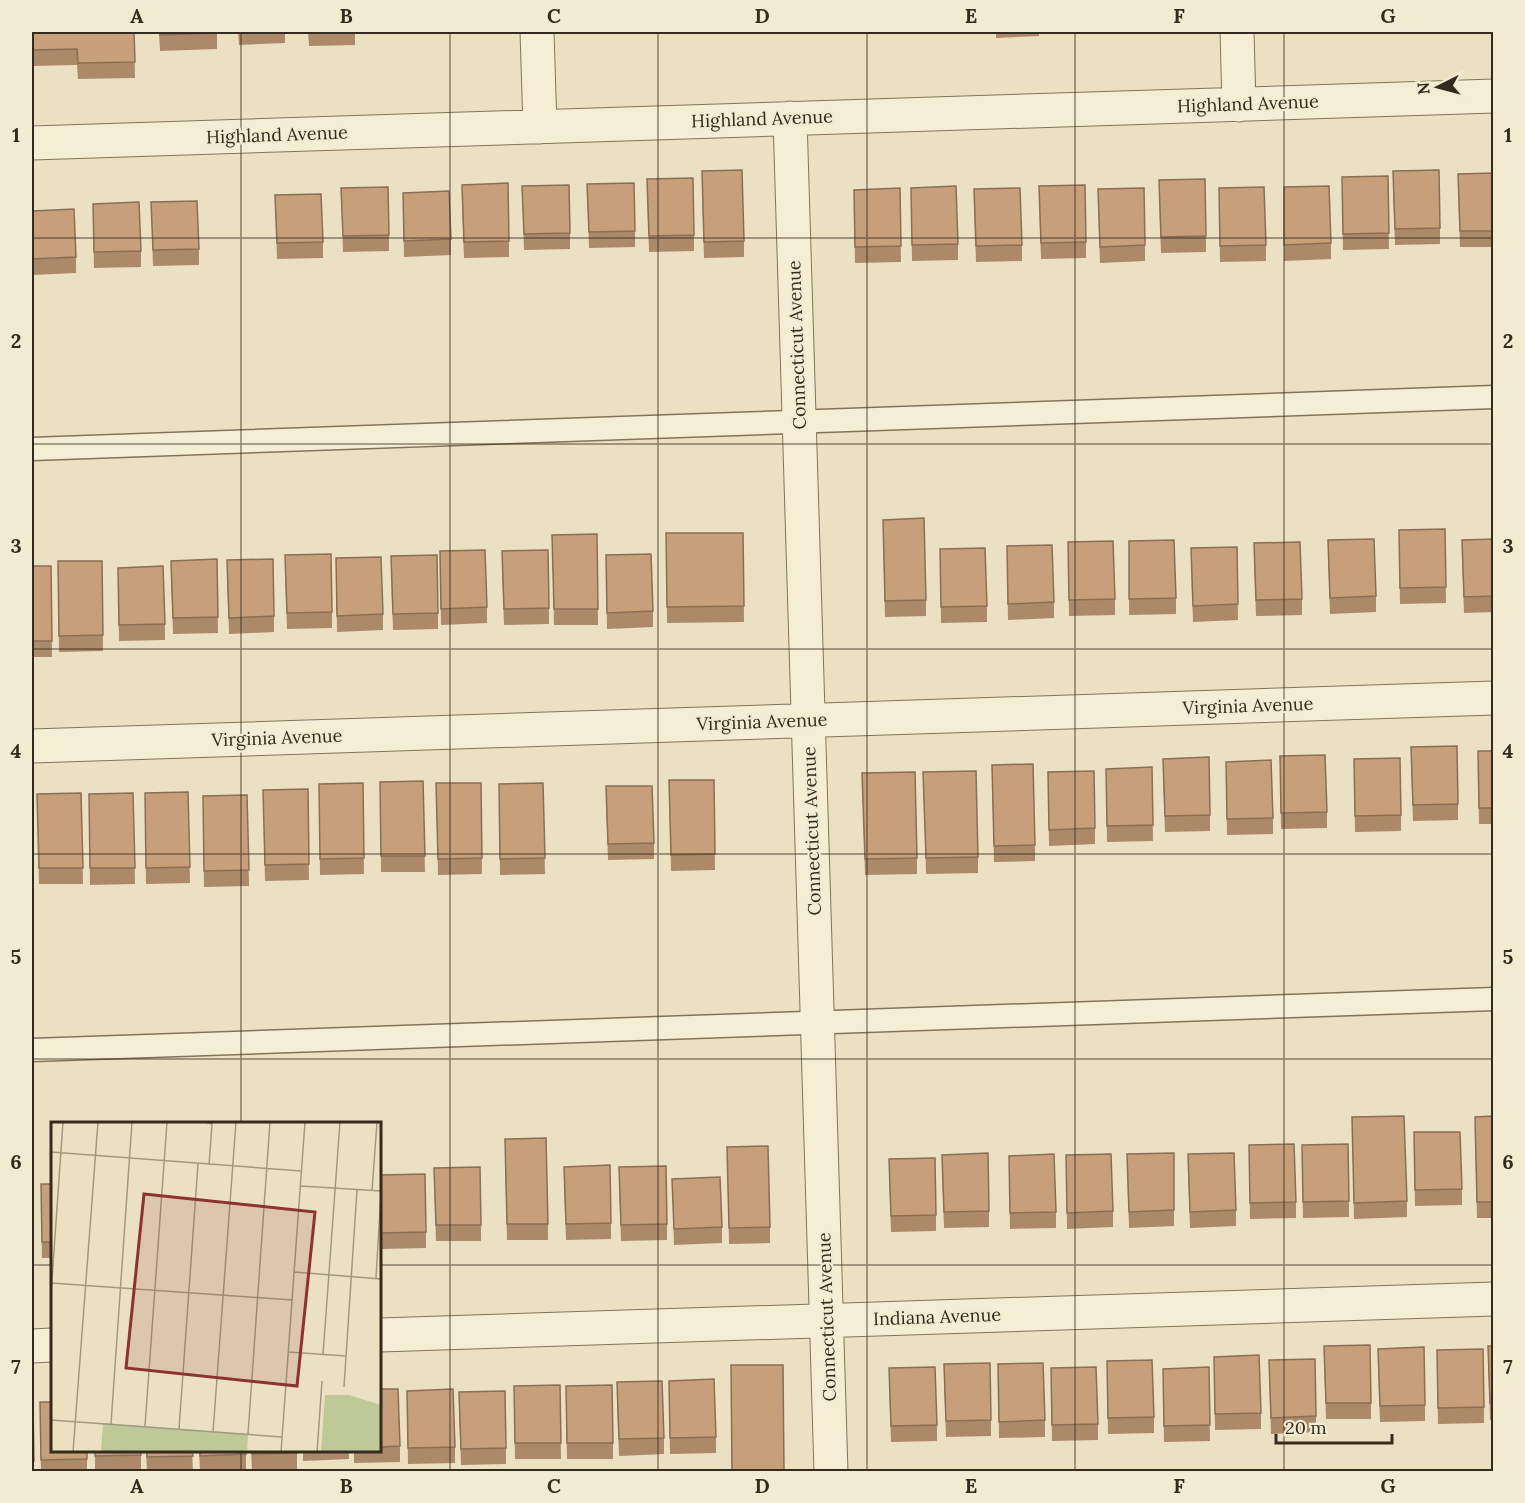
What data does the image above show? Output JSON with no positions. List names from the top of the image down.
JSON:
{
  "streets": {
    "street": [
      "Highland Avenue",
      "Connecticut Avenue",
      "Virginia Avenue",
      "Indiana Avenue"
    ]
  },
  "crossings": [
    ["Highland Avenue", "Connecticut Avenue"],
    ["Connecticut Avenue", "Virginia Avenue"],
    ["Connecticut Avenue", "Indiana Avenue"]
  ],
  "scale_bar": "20 m",
  "north": "left",
  "grid": {
    "columns": [
      "A",
      "B",
      "C",
      "D",
      "E",
      "F",
      "G"
    ],
    "rows": [
      "1",
      "2",
      "3",
      "4",
      "5",
      "6",
      "7"
    ]
  }
}
